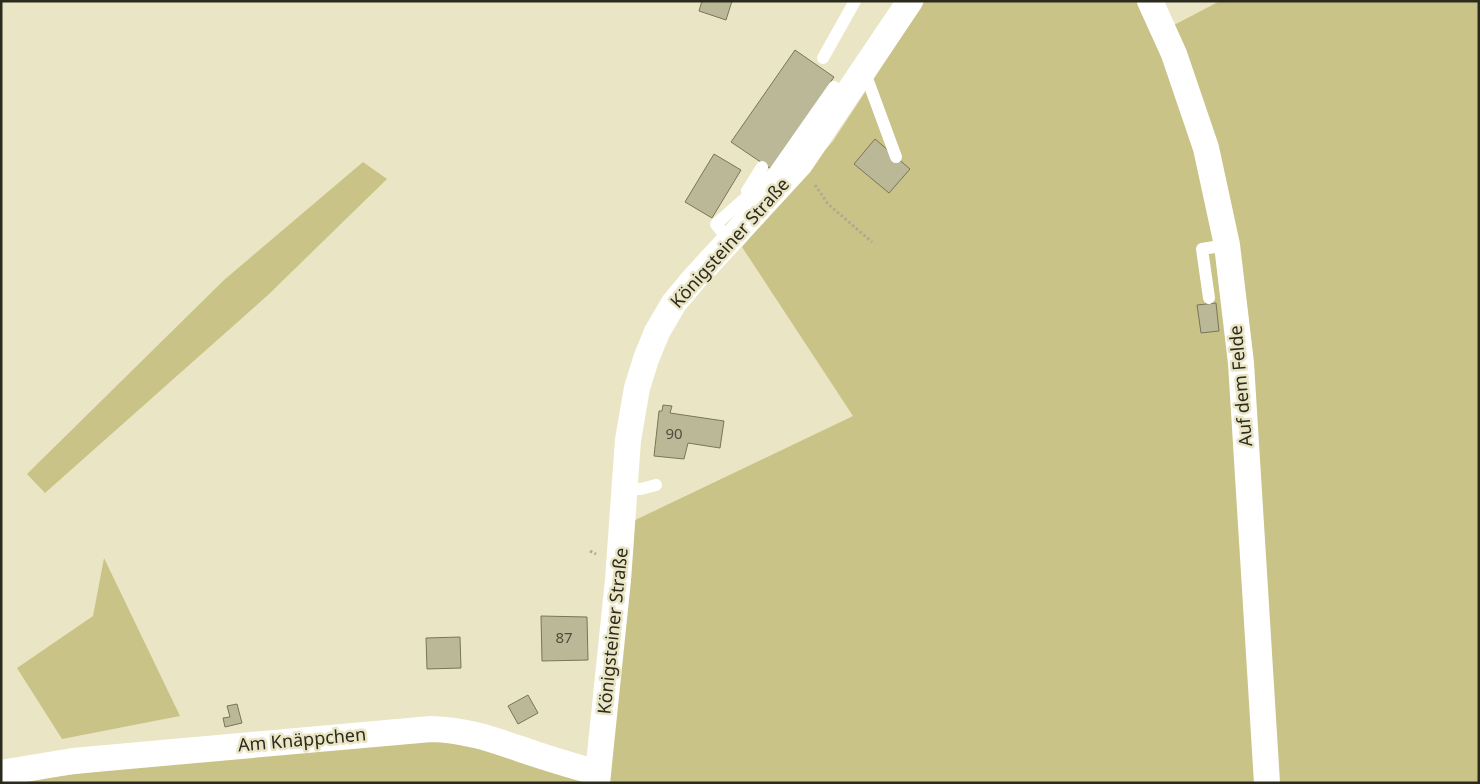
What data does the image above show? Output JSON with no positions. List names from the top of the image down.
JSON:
{
  "streets": {
    "street": ["Königsteiner Straße", "Auf dem Felde", "Am Knäppchen"]
  },
  "crossings": [
    ["Königsteiner Straße", "Am Knäppchen"]
  ],
  "house_numbers": ["90", "87"]
}
